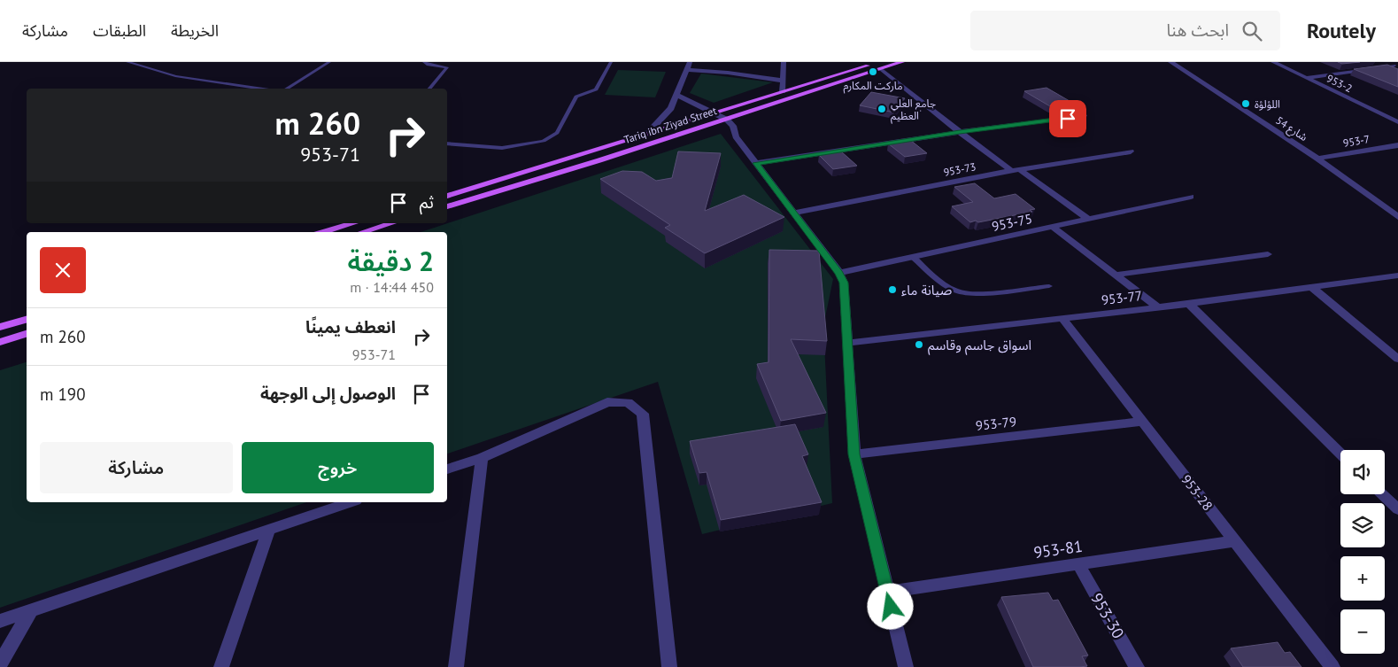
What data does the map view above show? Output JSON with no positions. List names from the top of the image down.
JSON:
{
  "streets": {
    "main road": ["Tariq ibn Ziyad Street"],
    "street": [
      "953-2",
      "شارع 54",
      "953-7",
      "953-73",
      "953-75",
      "953-77",
      "953-79",
      "953-28",
      "953-81",
      "953-30"
    ]
  },
  "crossings": [
    ["شارع 54", "953-7"],
    ["953-77", "953-28"],
    ["953-79", "953-28"],
    ["953-28", "953-81"],
    ["953-81", "953-30"]
  ],
  "places": [
    "ماركت المكارم",
    "اللؤلؤة",
    "جامع العلي العظيم",
    "صيانة ماء",
    "اسواق جاسم وقاسم"
  ],
  "page": {
    "header": "Routely",
    "search": "ابحث هنا",
    "nav": ["الخريطة", "الطبقات", "مشاركة"],
    "turn": ["260 m", "953-71"],
    "then": "ثم",
    "heading": ["2 دقيقة", "450 m · 14:44"],
    "list": [
      {
        "name": "انعطف يمينًا",
        "note": "953-71",
        "value": "260 m"
      },
      {
        "name": "الوصول إلى الوجهة",
        "value": "190 m"
      }
    ],
    "buttons": ["خروج", "مشاركة"],
    "map_buttons": ["+", "−"]
  }
}
